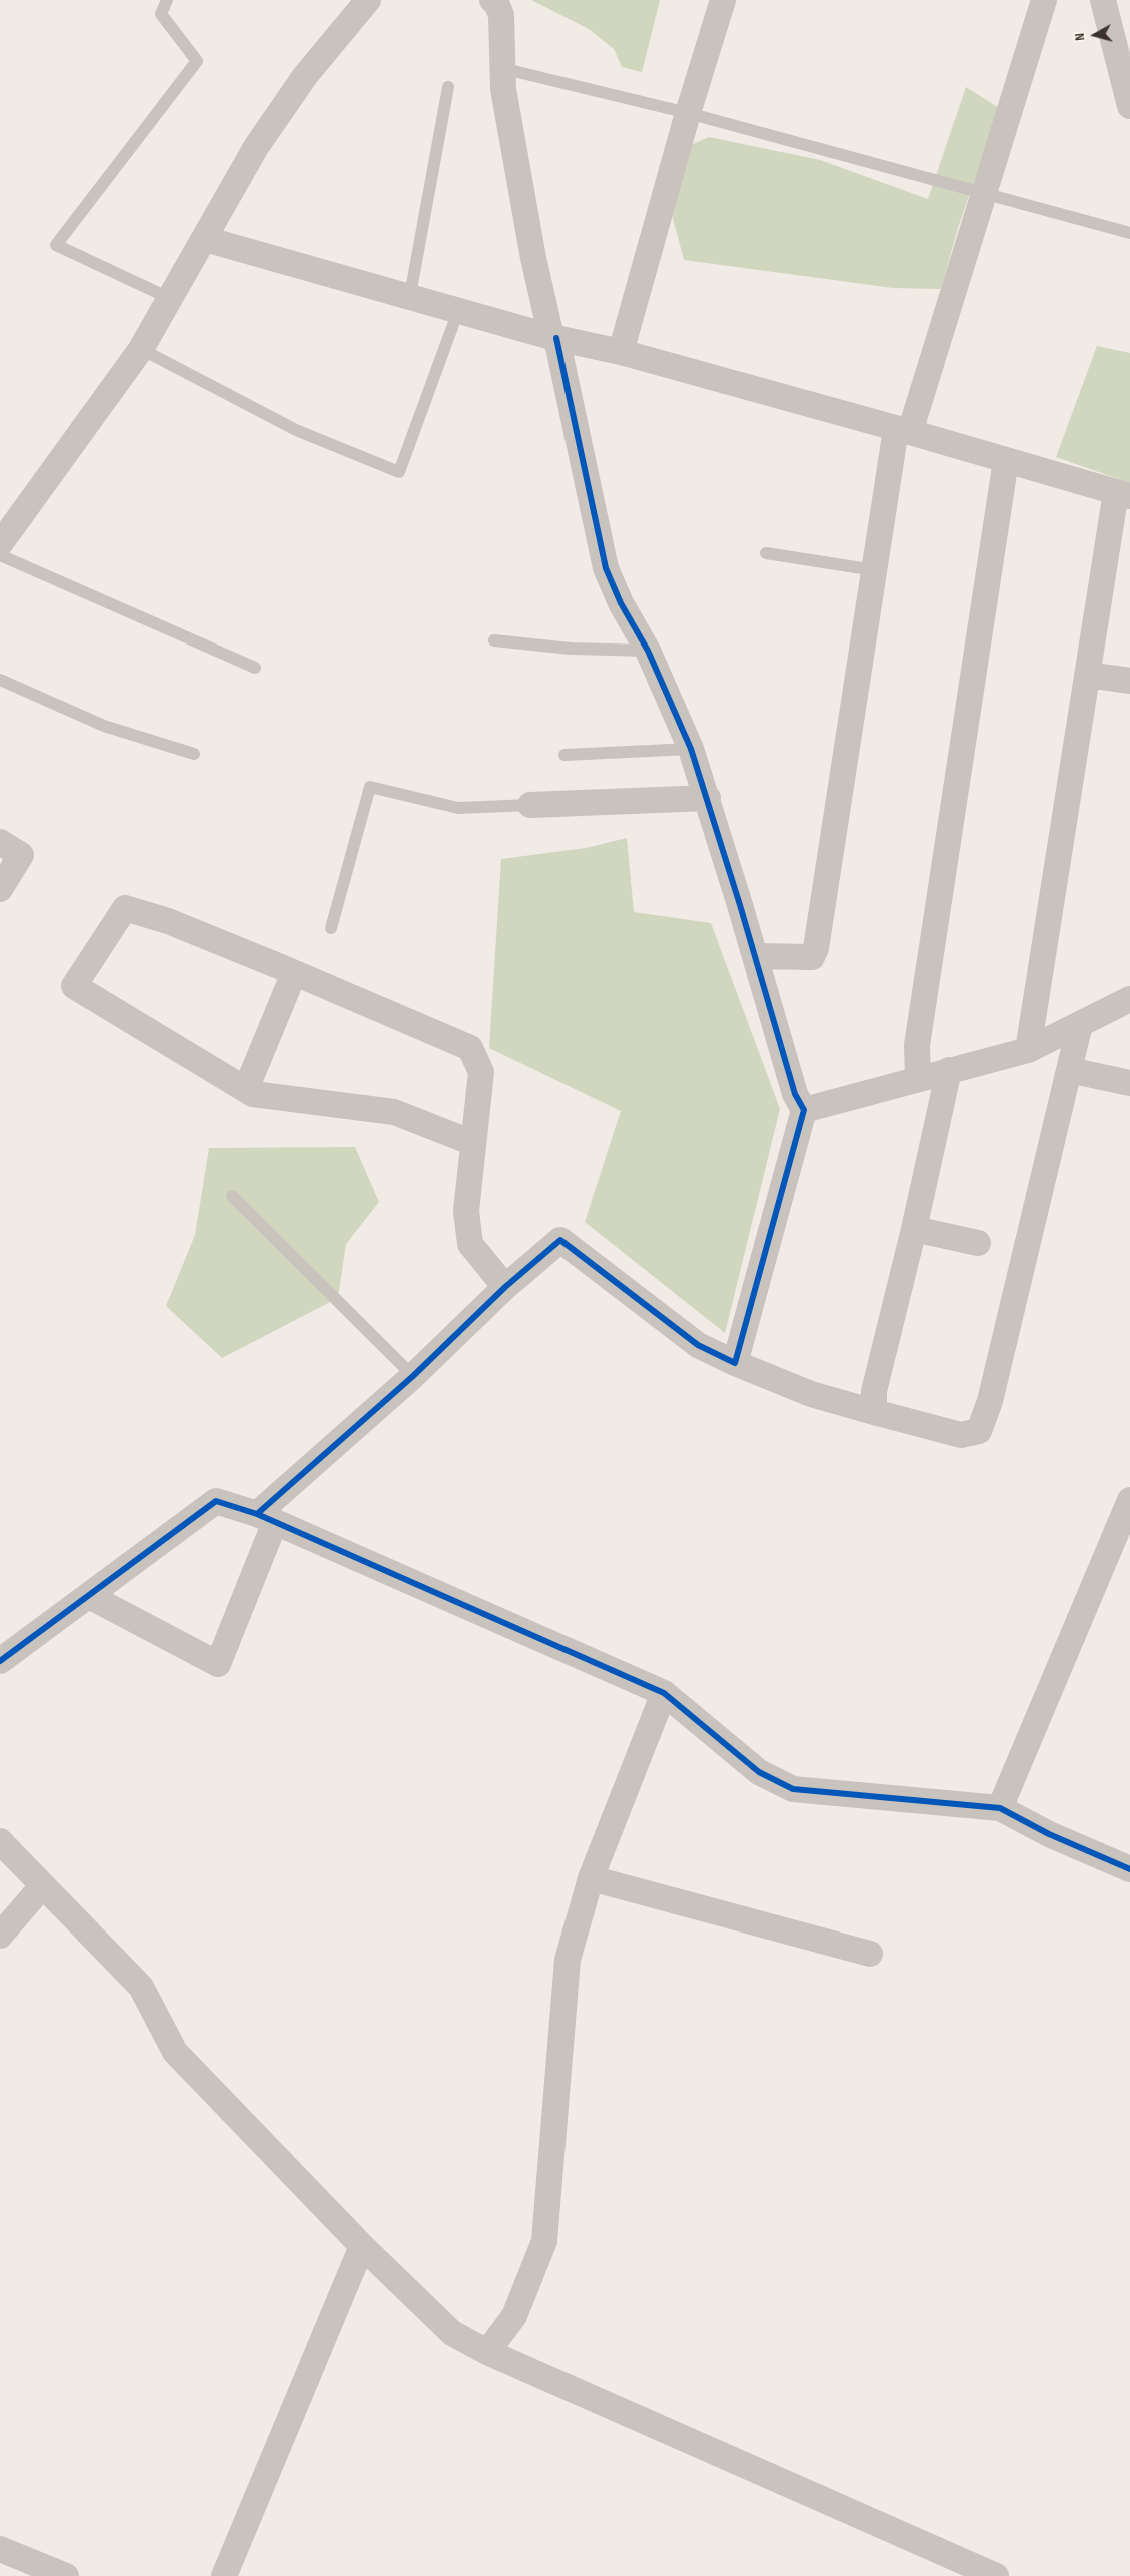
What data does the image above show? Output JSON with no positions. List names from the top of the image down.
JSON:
{
  "north": "left"
}
